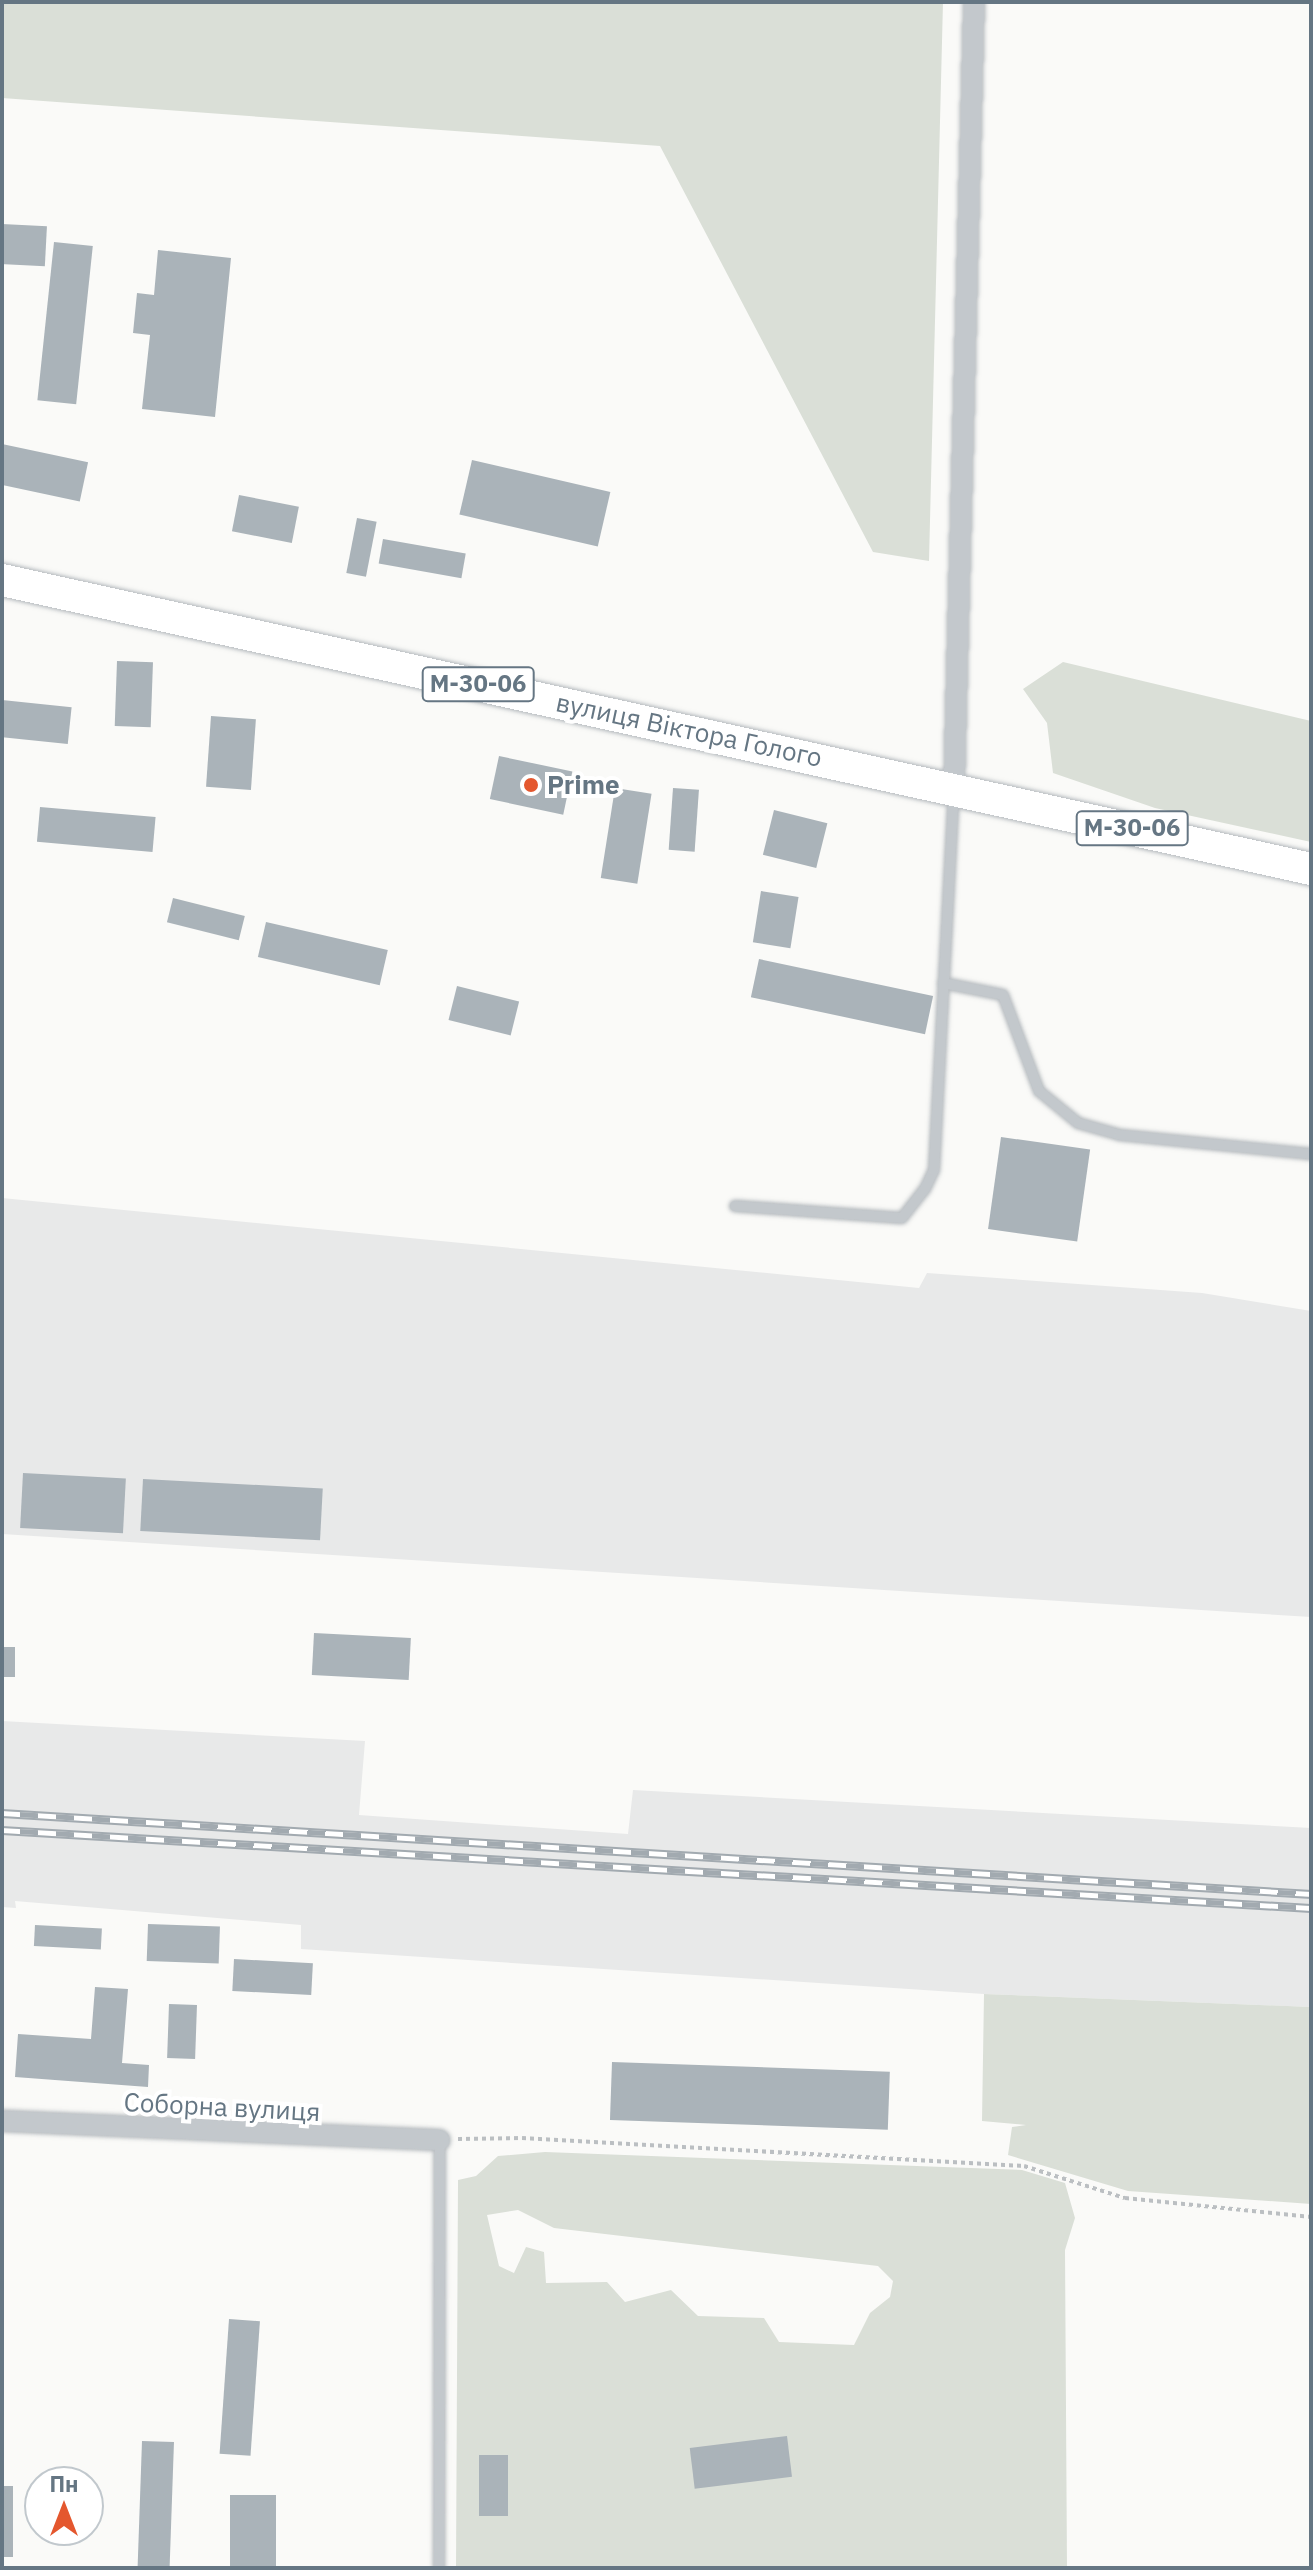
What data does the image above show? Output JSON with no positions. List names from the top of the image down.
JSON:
{
  "streets": {
    "main road": ["М-30-06", "вулиця Віктора Голого"],
    "street": ["Соборна вулиця"]
  },
  "crossings": [
    ["М-30-06", "вулиця Віктора Голого"]
  ],
  "places": ["Prime"],
  "north": "top"
}
